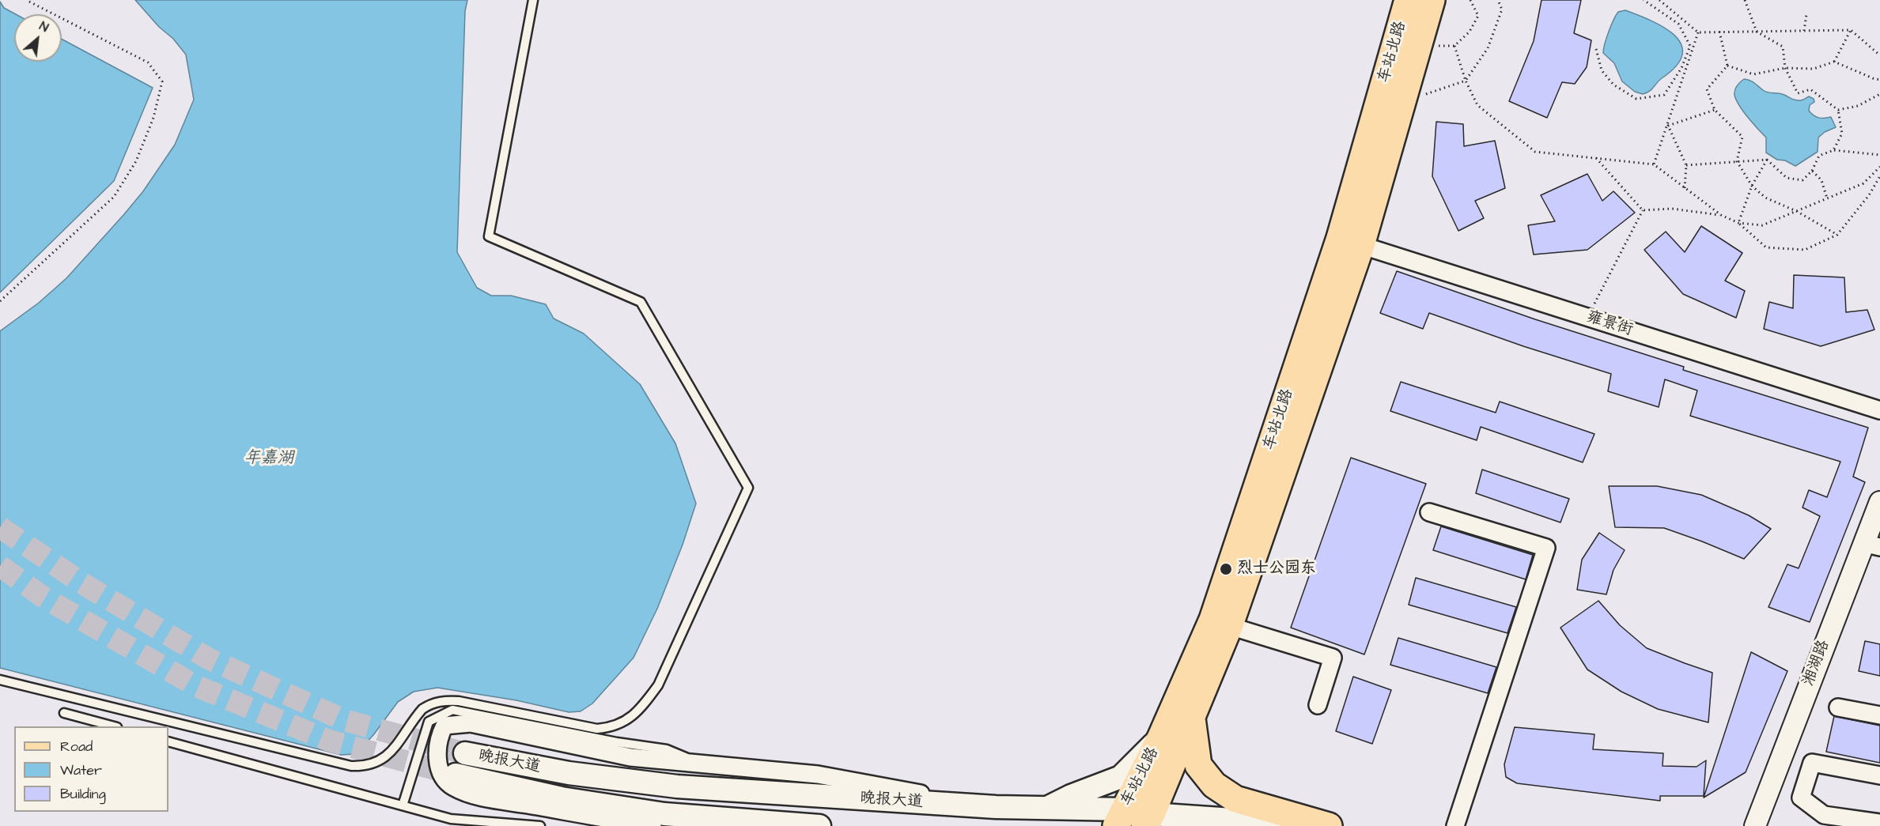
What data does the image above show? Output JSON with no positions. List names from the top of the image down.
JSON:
{
  "streets": {
    "main road": ["车站北路", "晚报大道"],
    "street": ["雍景街", "湘湖路"]
  },
  "crossings": [
    ["车站北路", "雍景街"],
    ["车站北路", "晚报大道"]
  ],
  "water": ["年嘉湖"],
  "places": ["烈士公园东"],
  "legend": ["Road", "Water", "Building"],
  "north": "top right"
}
